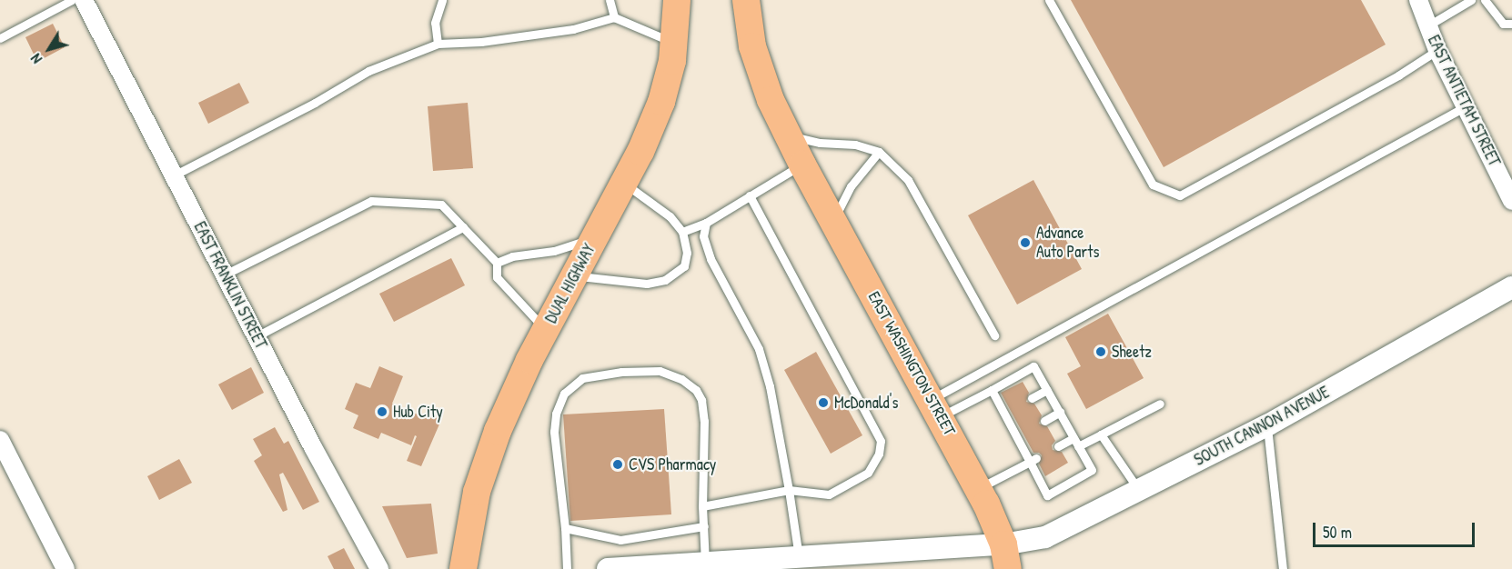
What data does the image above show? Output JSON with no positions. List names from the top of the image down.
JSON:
{
  "streets": {
    "main road": ["DUAL HIGHWAY", "EAST WASHINGTON STREET"],
    "street": ["EAST ANTIETAM STREET", "EAST FRANKLIN STREET", "SOUTH CANNON AVENUE"]
  },
  "crossings": [
    ["EAST WASHINGTON STREET", "SOUTH CANNON AVENUE"]
  ],
  "places": [
    "Advance Auto Parts",
    "Sheetz",
    "McDonald's",
    "Hub City",
    "CVS Pharmacy"
  ],
  "scale_bar": "50 m",
  "north": "bottom left"
}
